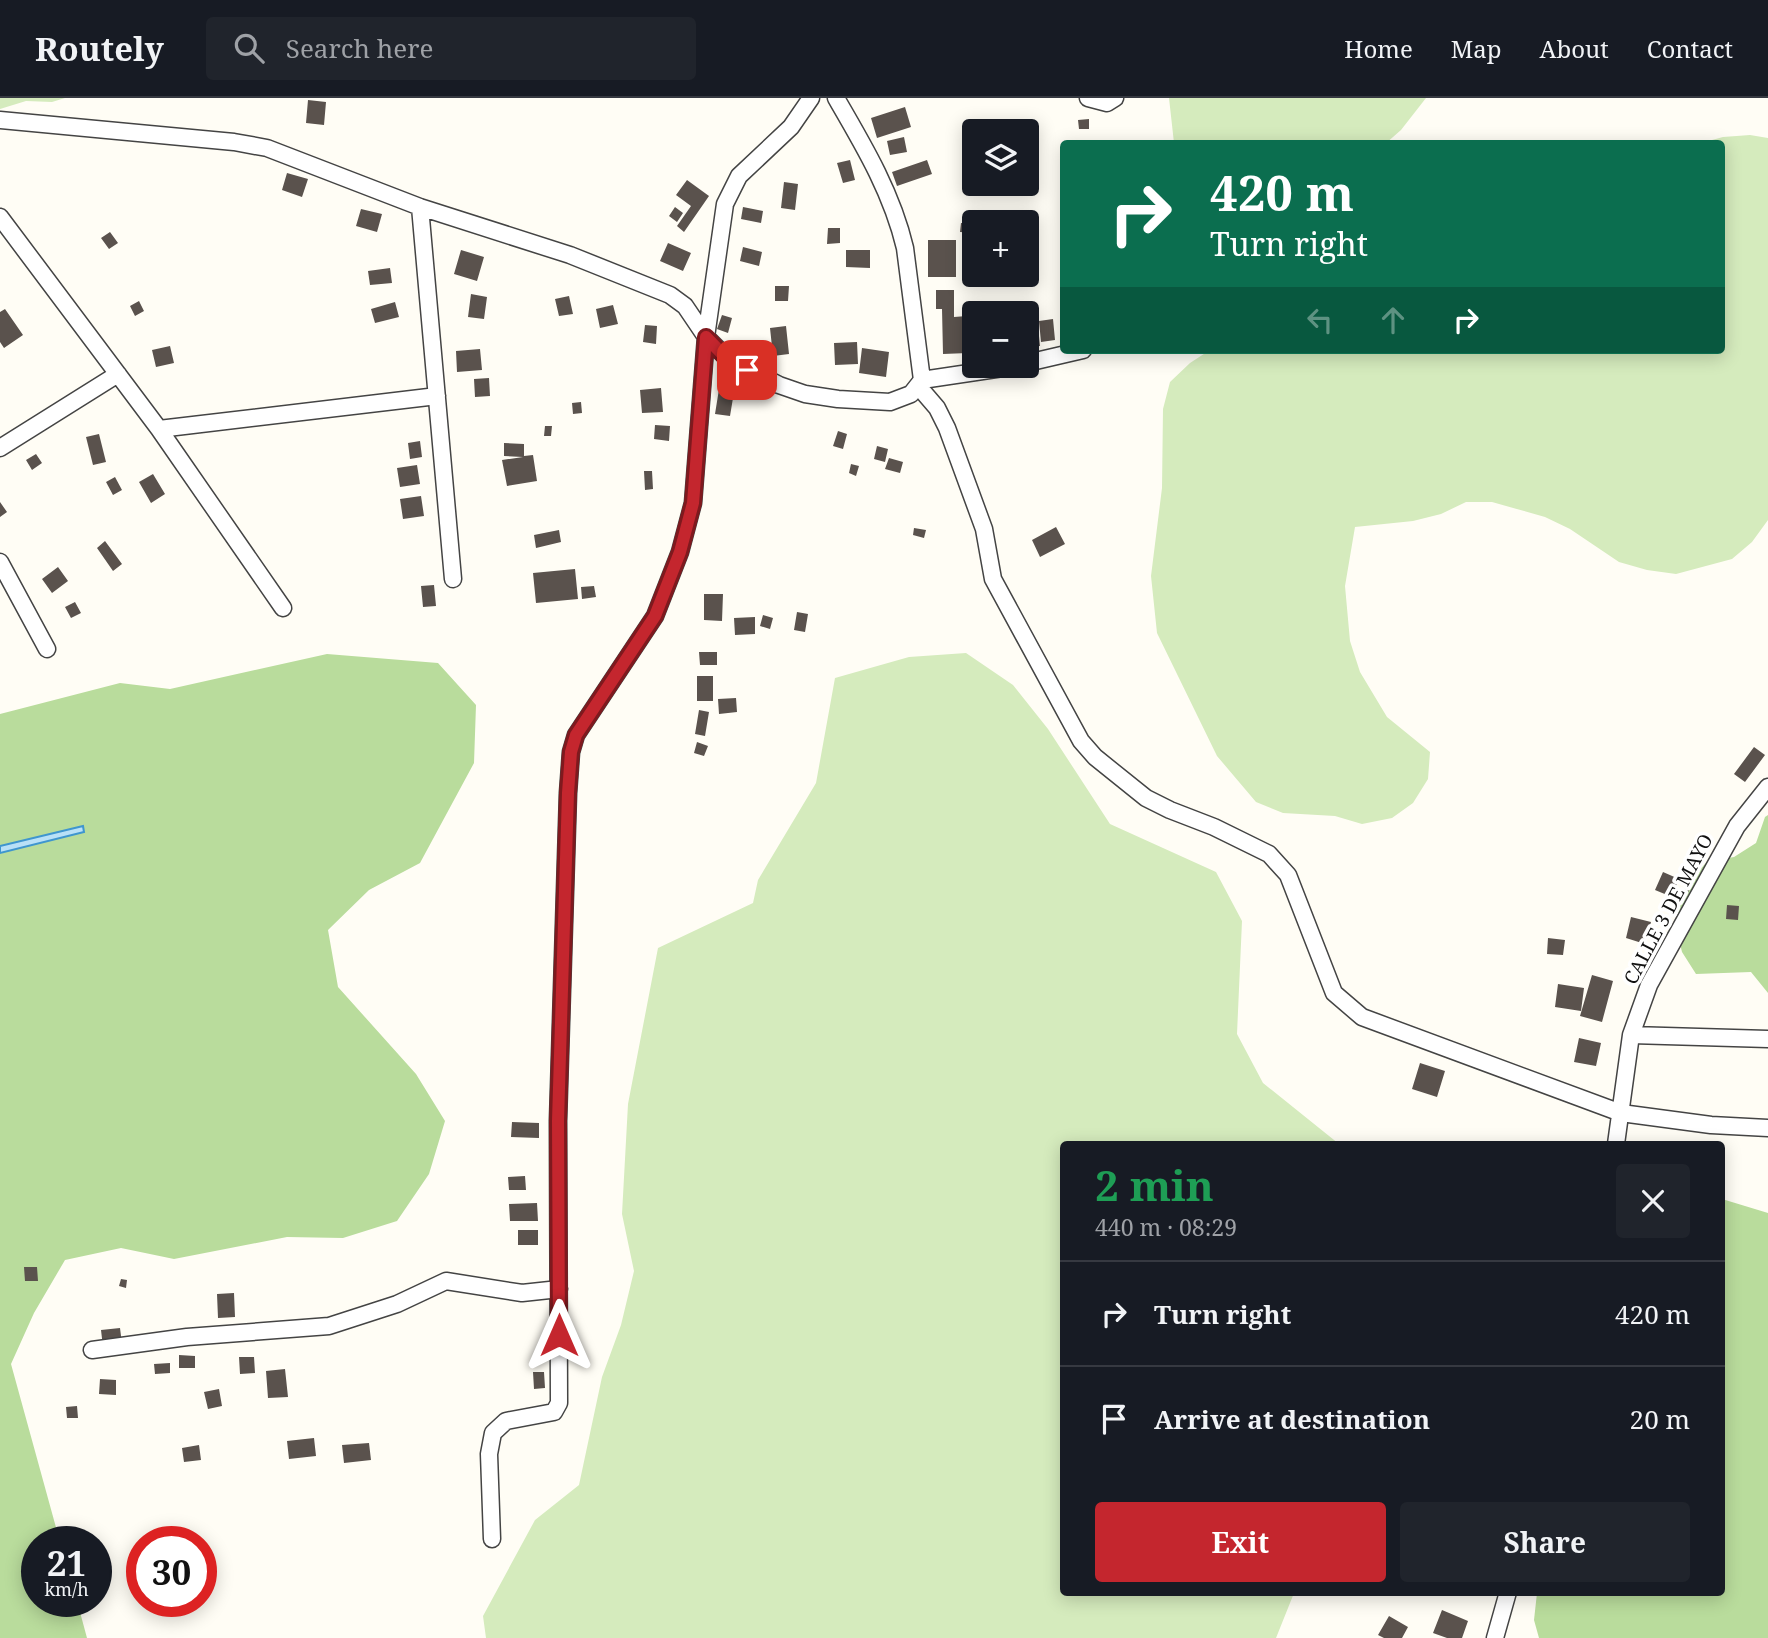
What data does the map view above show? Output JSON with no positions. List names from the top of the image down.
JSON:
{
  "streets": {
    "street": ["CALLE 3 DE MAYO"]
  },
  "page": {
    "header": "Routely",
    "search": "Search here",
    "nav": [
      "Home",
      "Map",
      "About",
      "Contact"
    ],
    "map_buttons": ["+", "−"],
    "turn": ["420 m", "Turn right"],
    "heading": ["2 min", "440 m · 08:29"],
    "list": [
      {
        "name": "Turn right",
        "value": "420 m"
      },
      {
        "name": "Arrive at destination",
        "value": "20 m"
      }
    ],
    "buttons": ["Exit", "Share"],
    "speed": "21 km/h",
    "limit": "30"
  }
}
